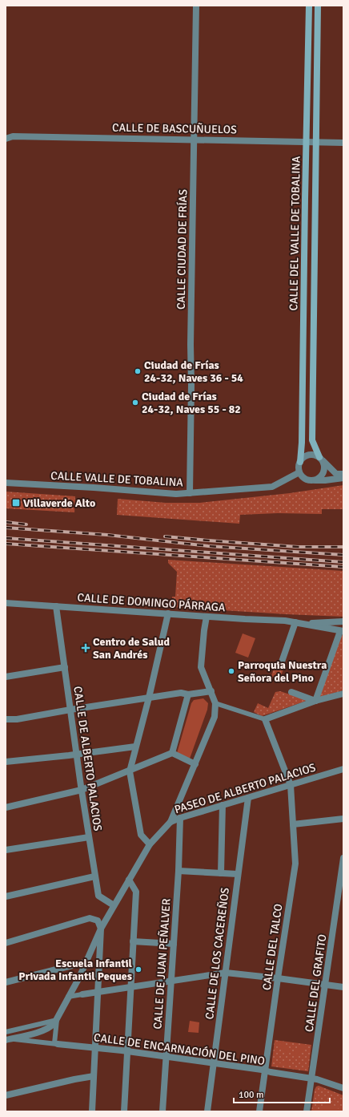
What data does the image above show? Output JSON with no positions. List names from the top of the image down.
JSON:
{
  "streets": {
    "main road": ["CALLE DEL VALLE DE TOBALINA"],
    "street": [
      "CALLE DE BASCUÑUELOS",
      "CALLE CIUDAD DE FRÍAS",
      "CALLE VALLE DE TOBALINA",
      "CALLE DE DOMINGO PÁRRAGA",
      "CALLE DE ALBERTO PALACIOS",
      "PASEO DE ALBERTO PALACIOS",
      "CALLE DEL TALCO",
      "CALLE DE LOS CACEREÑOS",
      "CALLE DE JUAN PEÑALVER",
      "CALLE DEL GRAFITO",
      "CALLE DE ENCARNACIÓN DEL PINO"
    ]
  },
  "crossings": [
    ["CALLE DE BASCUÑUELOS", "CALLE DEL VALLE DE TOBALINA"],
    ["CALLE DE BASCUÑUELOS", "CALLE CIUDAD DE FRÍAS"],
    ["CALLE DEL VALLE DE TOBALINA", "CALLE VALLE DE TOBALINA"],
    ["CALLE CIUDAD DE FRÍAS", "CALLE VALLE DE TOBALINA"],
    ["CALLE DE DOMINGO PÁRRAGA", "CALLE DE ALBERTO PALACIOS"],
    ["CALLE DE ALBERTO PALACIOS", "PASEO DE ALBERTO PALACIOS"],
    ["PASEO DE ALBERTO PALACIOS", "CALLE DEL TALCO"],
    ["PASEO DE ALBERTO PALACIOS", "CALLE DE LOS CACEREÑOS"],
    ["PASEO DE ALBERTO PALACIOS", "CALLE DE JUAN PEÑALVER"],
    ["PASEO DE ALBERTO PALACIOS", "CALLE DE ENCARNACIÓN DEL PINO"],
    ["CALLE DEL TALCO", "CALLE DE ENCARNACIÓN DEL PINO"],
    ["CALLE DE LOS CACEREÑOS", "CALLE DE ENCARNACIÓN DEL PINO"],
    ["CALLE DE JUAN PEÑALVER", "CALLE DE ENCARNACIÓN DEL PINO"],
    ["CALLE DEL GRAFITO", "CALLE DE ENCARNACIÓN DEL PINO"]
  ],
  "places": {
    "other": [
      "Ciudad de Frías 24-32, Naves 36 - 54",
      "Ciudad de Frías 24-32, Naves 55 - 82",
      "Parroquia Nuestra Señora del Pino",
      "Escuela Infantil Privada Infantil Peques"
    ],
    "transit": ["Villaverde Alto"],
    "health": ["Centro de Salud San Andrés"]
  },
  "scale_bar": "100 m"
}
